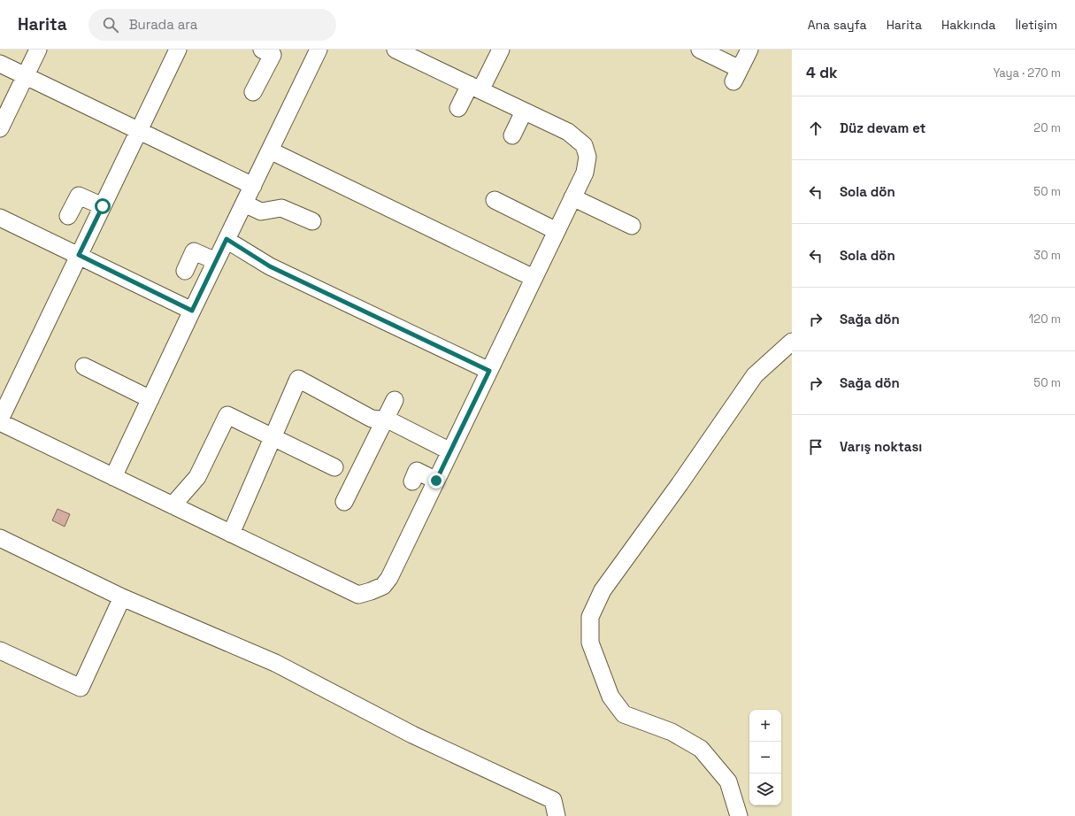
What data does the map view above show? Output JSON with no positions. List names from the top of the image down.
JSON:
{
  "page": {
    "header": "Harita",
    "search": "Burada ara",
    "nav": [
      "Ana sayfa",
      "Harita",
      "Hakkında",
      "İletişim"
    ],
    "heading": ["4 dk", "Yaya · 270 m"],
    "list": [
      ["Düz devam et", "20 m"],
      ["Sola dön", "50 m"],
      ["Sola dön", "30 m"],
      ["Sağa dön", "120 m"],
      ["Sağa dön", "50 m"],
      "Varış noktası"
    ],
    "map_buttons": ["+", "−"]
  }
}
